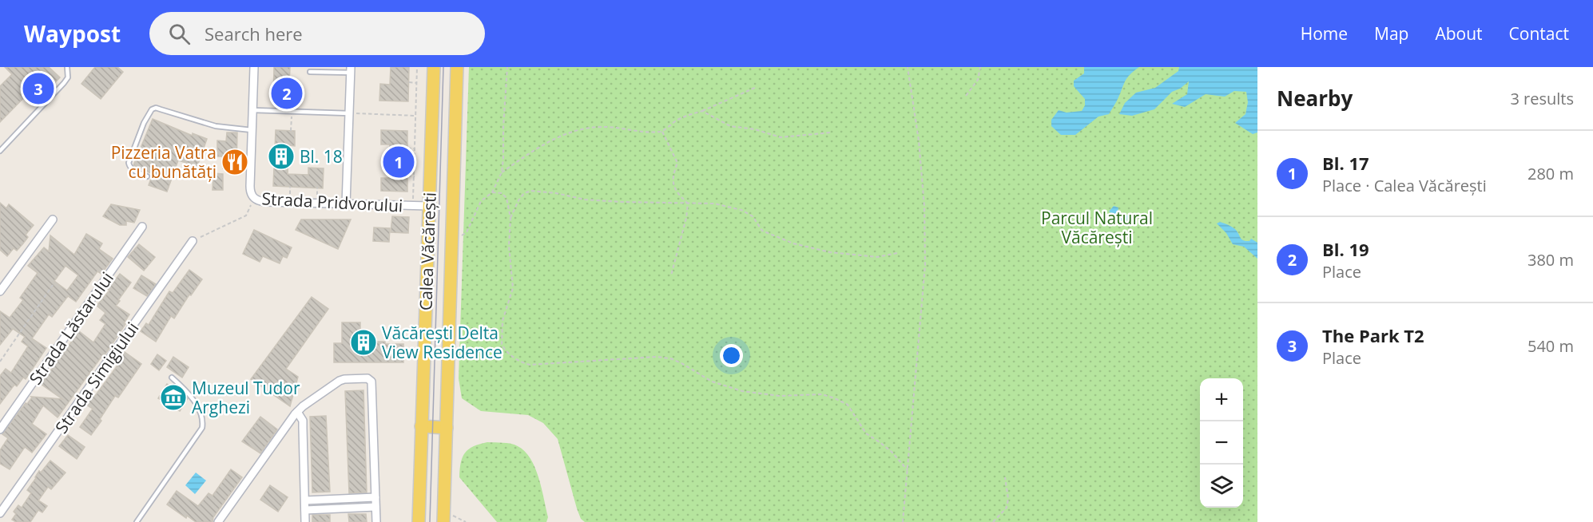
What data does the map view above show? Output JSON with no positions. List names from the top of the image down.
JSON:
{
  "streets": {
    "main road": ["Calea Văcărești"],
    "street": ["Strada Pridvorului", "Strada Lăstarului", "Strada Simigiului"]
  },
  "crossings": [
    ["Strada Pridvorului", "Calea Văcărești"]
  ],
  "parks": ["Parcul Natural Văcărești"],
  "places": {
    "building": ["Bl. 18", "Văcărești Delta View Residence"],
    "restaurant": ["Pizzeria Vatra cu bunătăți"],
    "museum": ["Muzeul Tudor Arghezi"]
  },
  "page": {
    "header": "Waypost",
    "search": "Search here",
    "nav": [
      "Home",
      "Map",
      "About",
      "Contact"
    ],
    "heading": ["Nearby", "3 results"],
    "pins": ["3", "2", "1"],
    "list": [
      {
        "mark": "1",
        "name": "Bl. 17",
        "note": "Place · Calea Văcărești",
        "value": "280 m"
      },
      {
        "mark": "2",
        "name": "Bl. 19",
        "note": "Place",
        "value": "380 m"
      },
      {
        "mark": "3",
        "name": "The Park T2",
        "note": "Place",
        "value": "540 m"
      }
    ],
    "map_buttons": ["+", "−"]
  }
}
